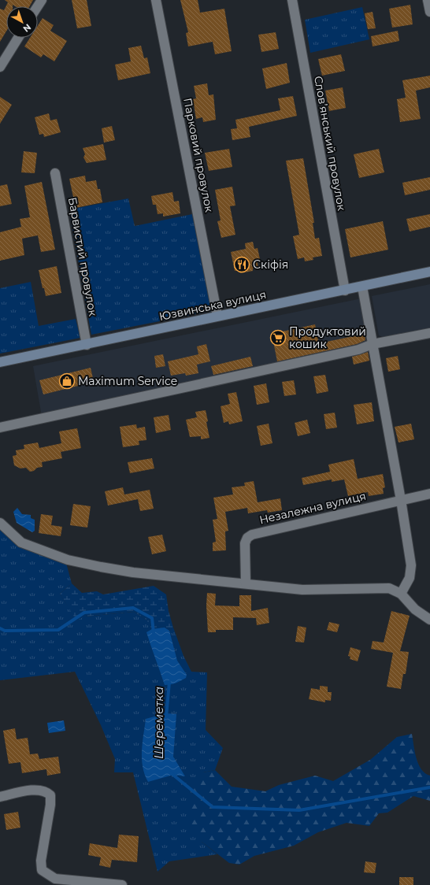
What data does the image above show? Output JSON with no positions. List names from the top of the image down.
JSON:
{
  "streets": {
    "main road": ["Юзвинська вулиця"],
    "street": [
      "Словʼянський провулок",
      "Парковий провулок",
      "Барвистий провулок",
      "Незалежна вулиця"
    ]
  },
  "crossings": [
    ["Словʼянський провулок", "Юзвинська вулиця"],
    ["Парковий провулок", "Юзвинська вулиця"],
    ["Барвистий провулок", "Юзвинська вулиця"]
  ],
  "water": ["Шереметка"],
  "places": {
    "restaurant": ["Скіфія"],
    "supermarket": ["Продуктовий кошик"],
    "shop": ["Maximum Service"]
  },
  "north": "bottom right"
}
